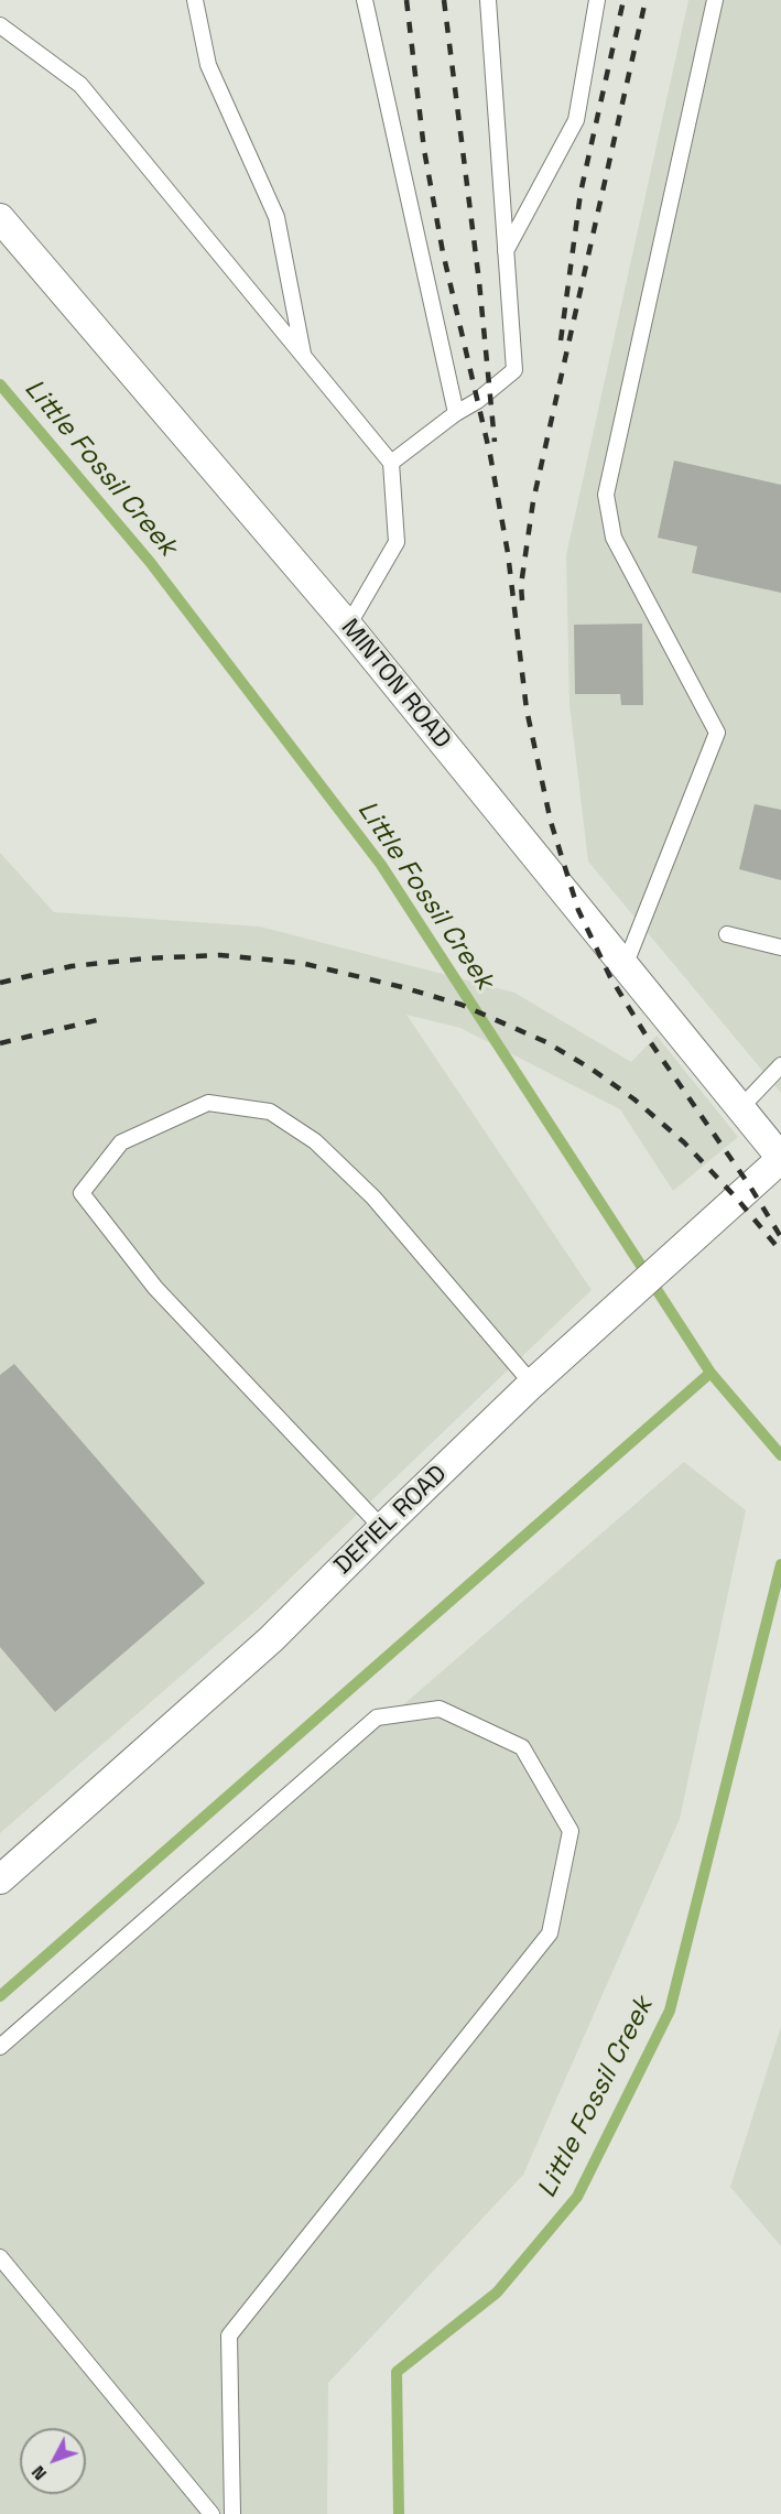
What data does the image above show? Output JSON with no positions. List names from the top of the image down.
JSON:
{
  "streets": {
    "street": ["MINTON ROAD", "DEFIEL ROAD"]
  },
  "crossings": [
    ["MINTON ROAD", "DEFIEL ROAD"]
  ],
  "water": ["Little Fossil Creek"],
  "north": "bottom left"
}
